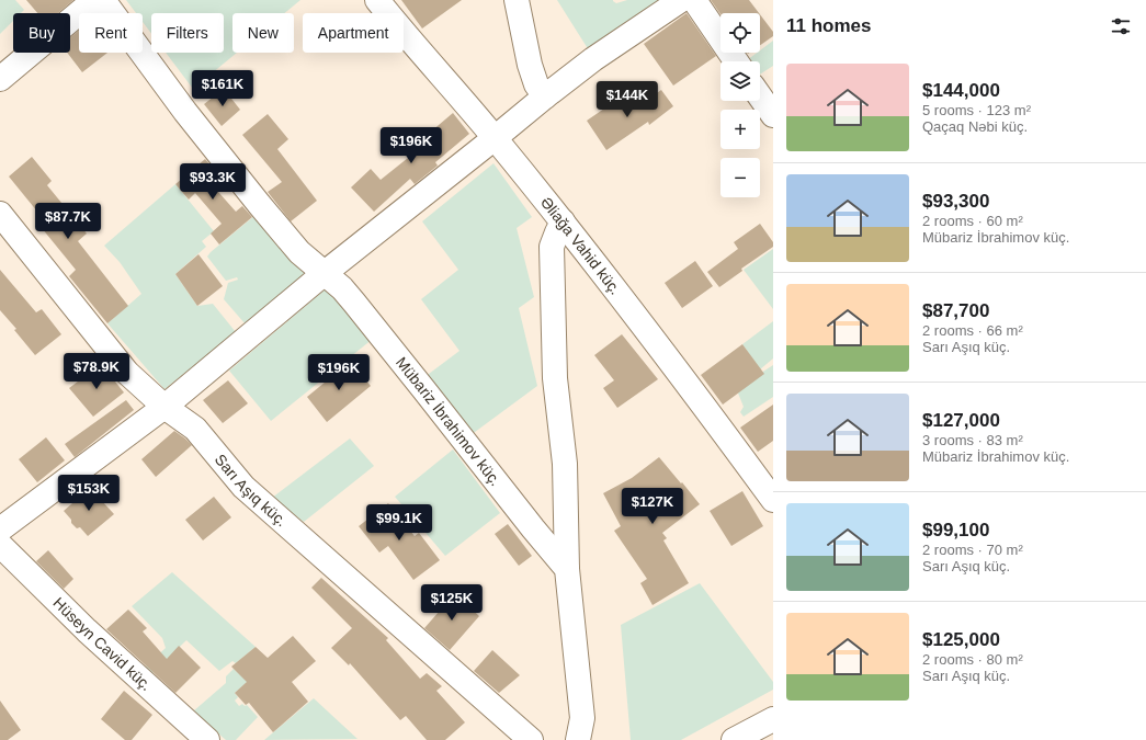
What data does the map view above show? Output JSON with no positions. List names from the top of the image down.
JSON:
{
  "streets": {
    "street": [
      "Əliağa Vahid küç.",
      "Mübariz İbrahimov küç.",
      "Sarı Aşıq küç.",
      "Hüseyn Cavid küç."
    ]
  },
  "page": {
    "heading": "11 homes",
    "map_buttons": ["+", "−"],
    "chip": [
      "Buy",
      "Rent",
      "Filters",
      "New",
      "Apartment"
    ],
    "list": [
      {
        "name": "$144,000",
        "note": "5 rooms · 123 m² · Qaçaq Nəbi küç."
      },
      {
        "name": "$93,300",
        "note": "2 rooms · 60 m² · Mübariz İbrahimov küç."
      },
      {
        "name": "$87,700",
        "note": "2 rooms · 66 m² · Sarı Aşıq küç."
      },
      {
        "name": "$127,000",
        "note": "3 rooms · 83 m² · Mübariz İbrahimov küç."
      },
      {
        "name": "$99,100",
        "note": "2 rooms · 70 m² · Sarı Aşıq küç."
      },
      {
        "name": "$125,000",
        "note": "2 rooms · 80 m² · Sarı Aşıq küç."
      }
    ],
    "price": [
      "$161K",
      "$144K",
      "$196K",
      "$93.3K",
      "$87.7K",
      "$78.9K",
      "$196K",
      "$153K",
      "$127K",
      "$99.1K",
      "$125K"
    ]
  }
}
